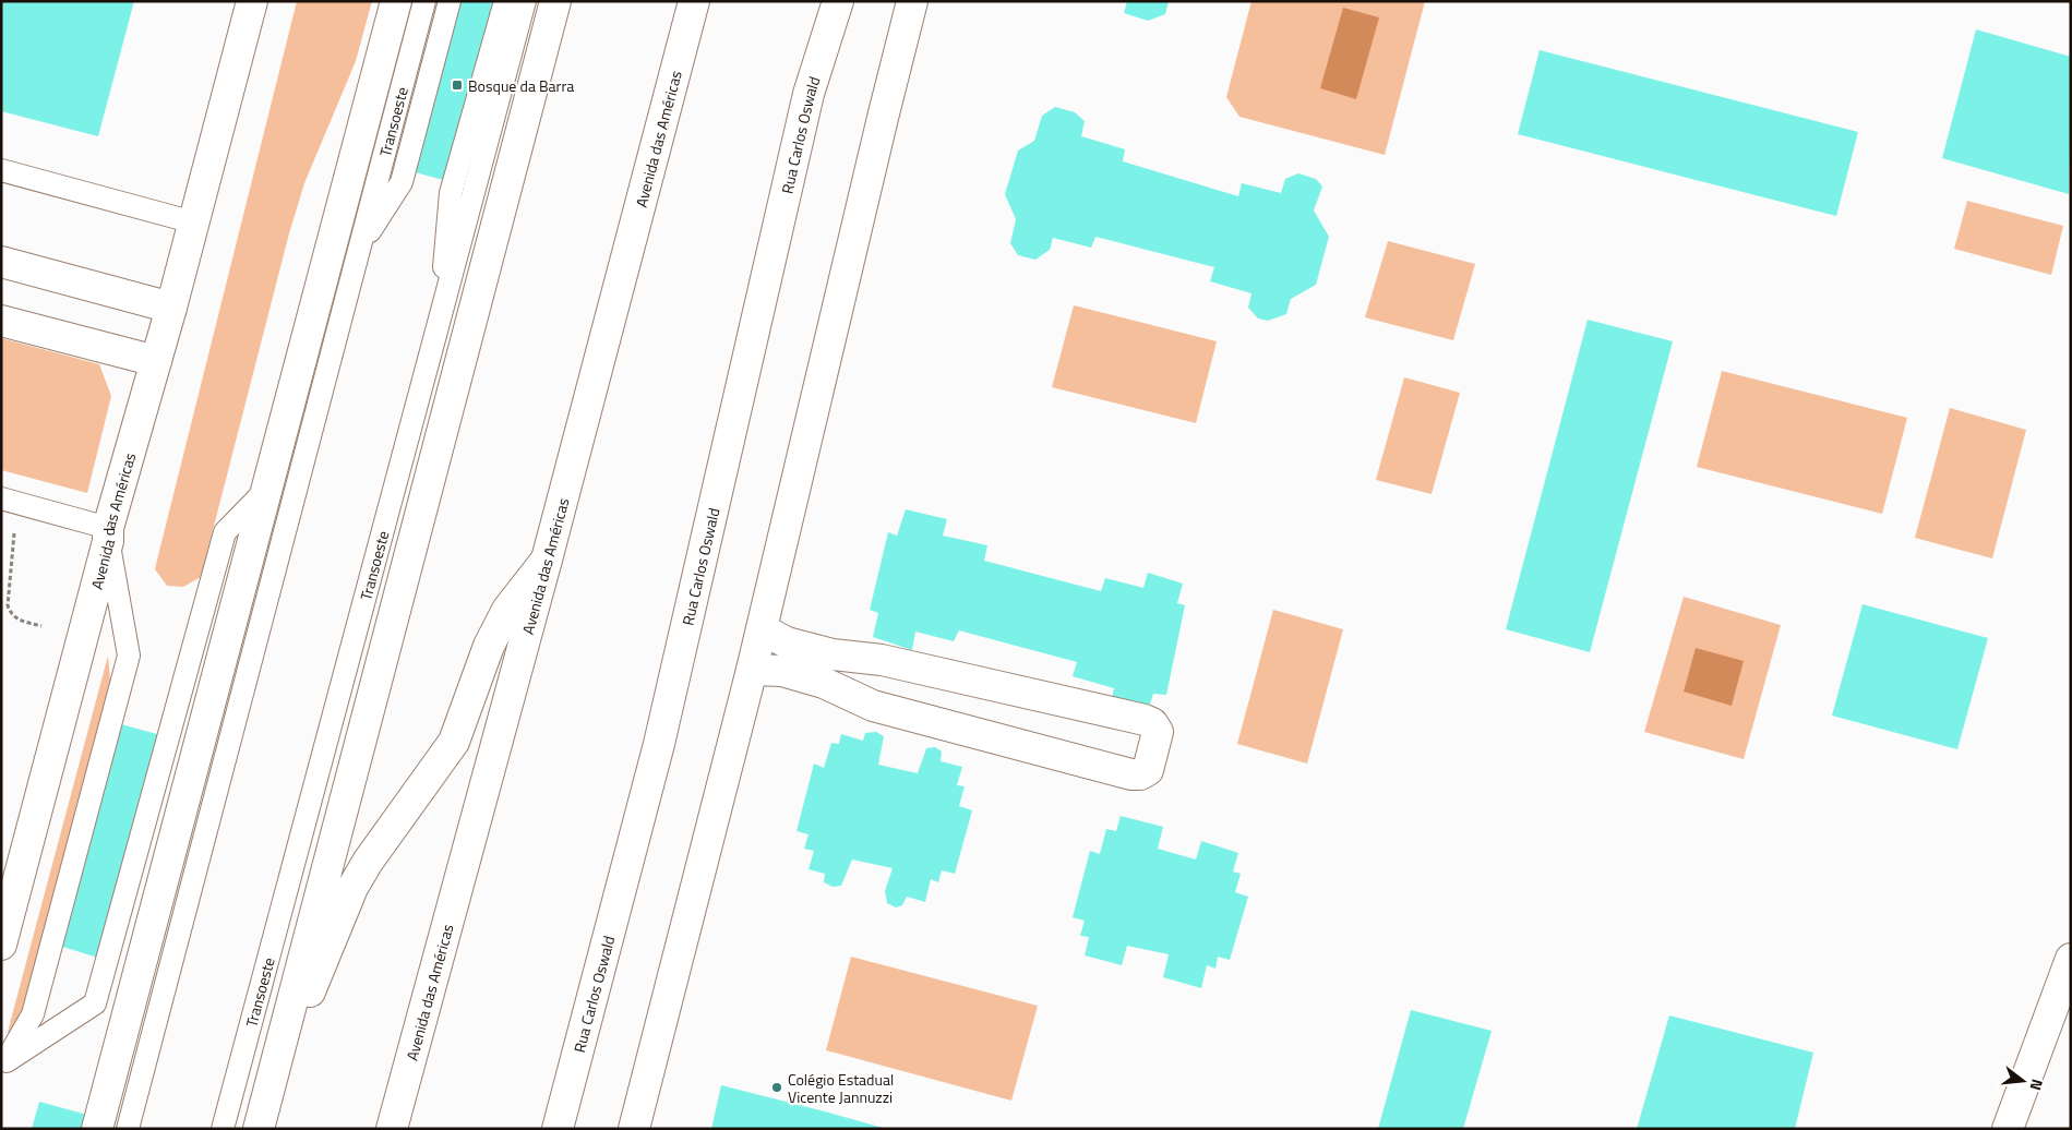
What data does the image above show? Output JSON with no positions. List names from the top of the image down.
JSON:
{
  "streets": {
    "main road": ["Rua Carlos Oswald", "Avenida das Américas"],
    "lane": ["Transoeste"]
  },
  "places": {
    "transit": ["Bosque da Barra"],
    "other": ["Colégio Estadual Vicente Jannuzzi"]
  },
  "north": "right"
}
